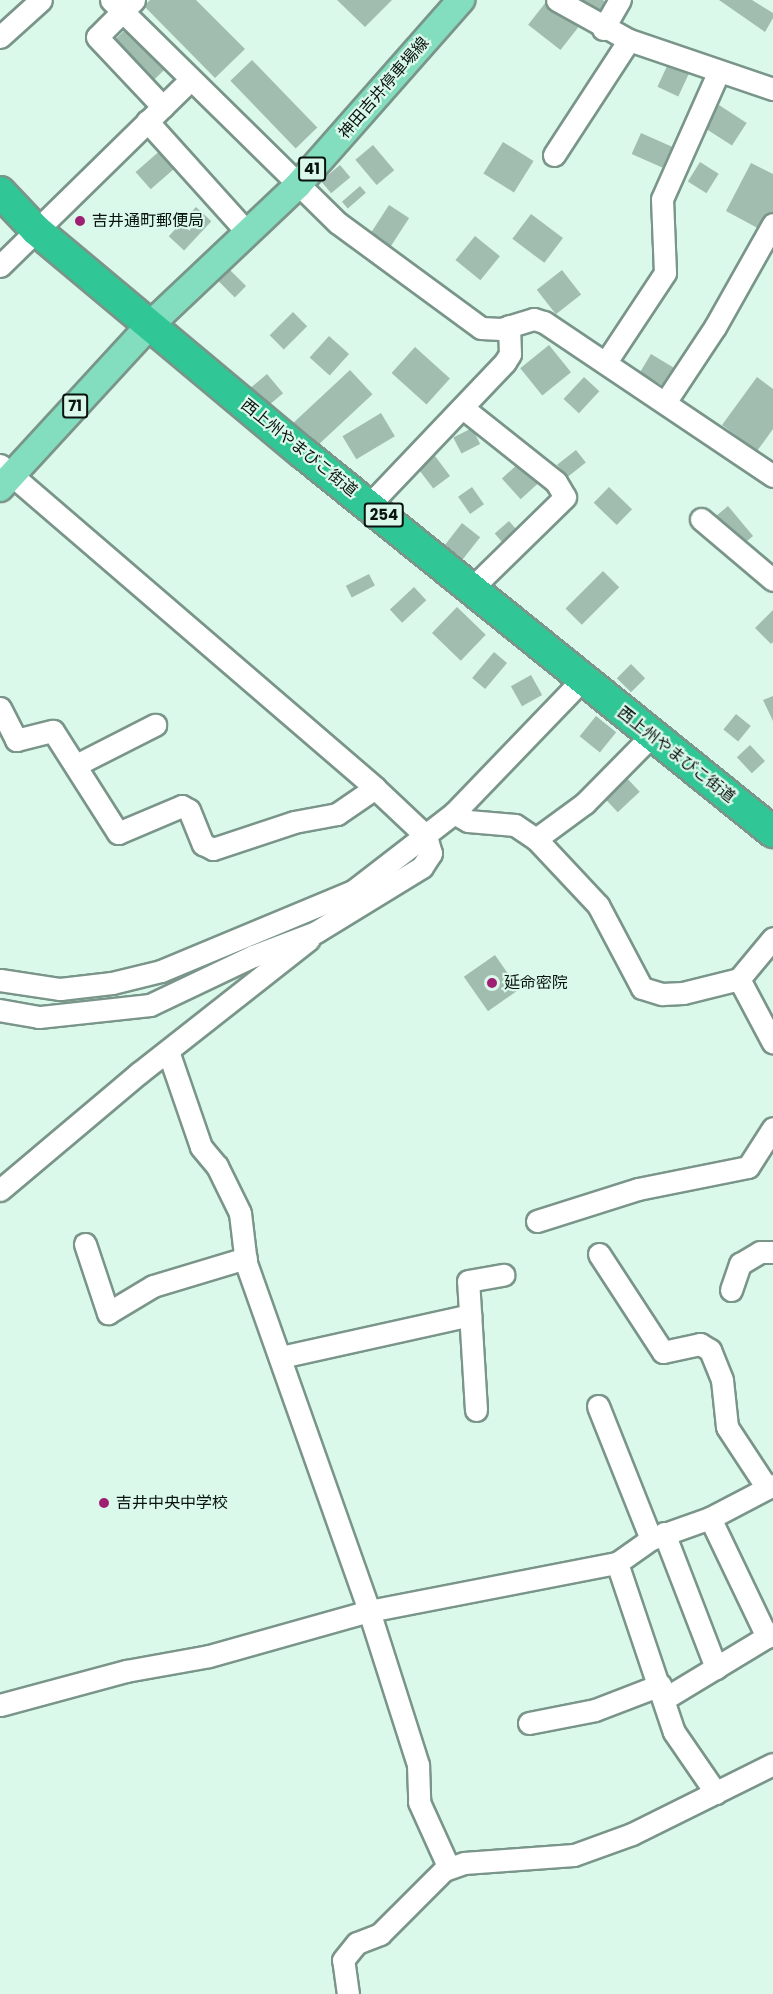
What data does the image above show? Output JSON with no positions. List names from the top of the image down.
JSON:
{
  "streets": {
    "highway": ["西上州やまびこ街道", "254"],
    "main road": ["神田吉井停車場線", "41", "71"]
  },
  "crossings": [
    ["神田吉井停車場線", "71"],
    ["神田吉井停車場線", "西上州やまびこ街道"],
    ["71", "西上州やまびこ街道"]
  ],
  "places": ["吉井通町郵便局", "延命密院", "吉井中央中学校"]
}
